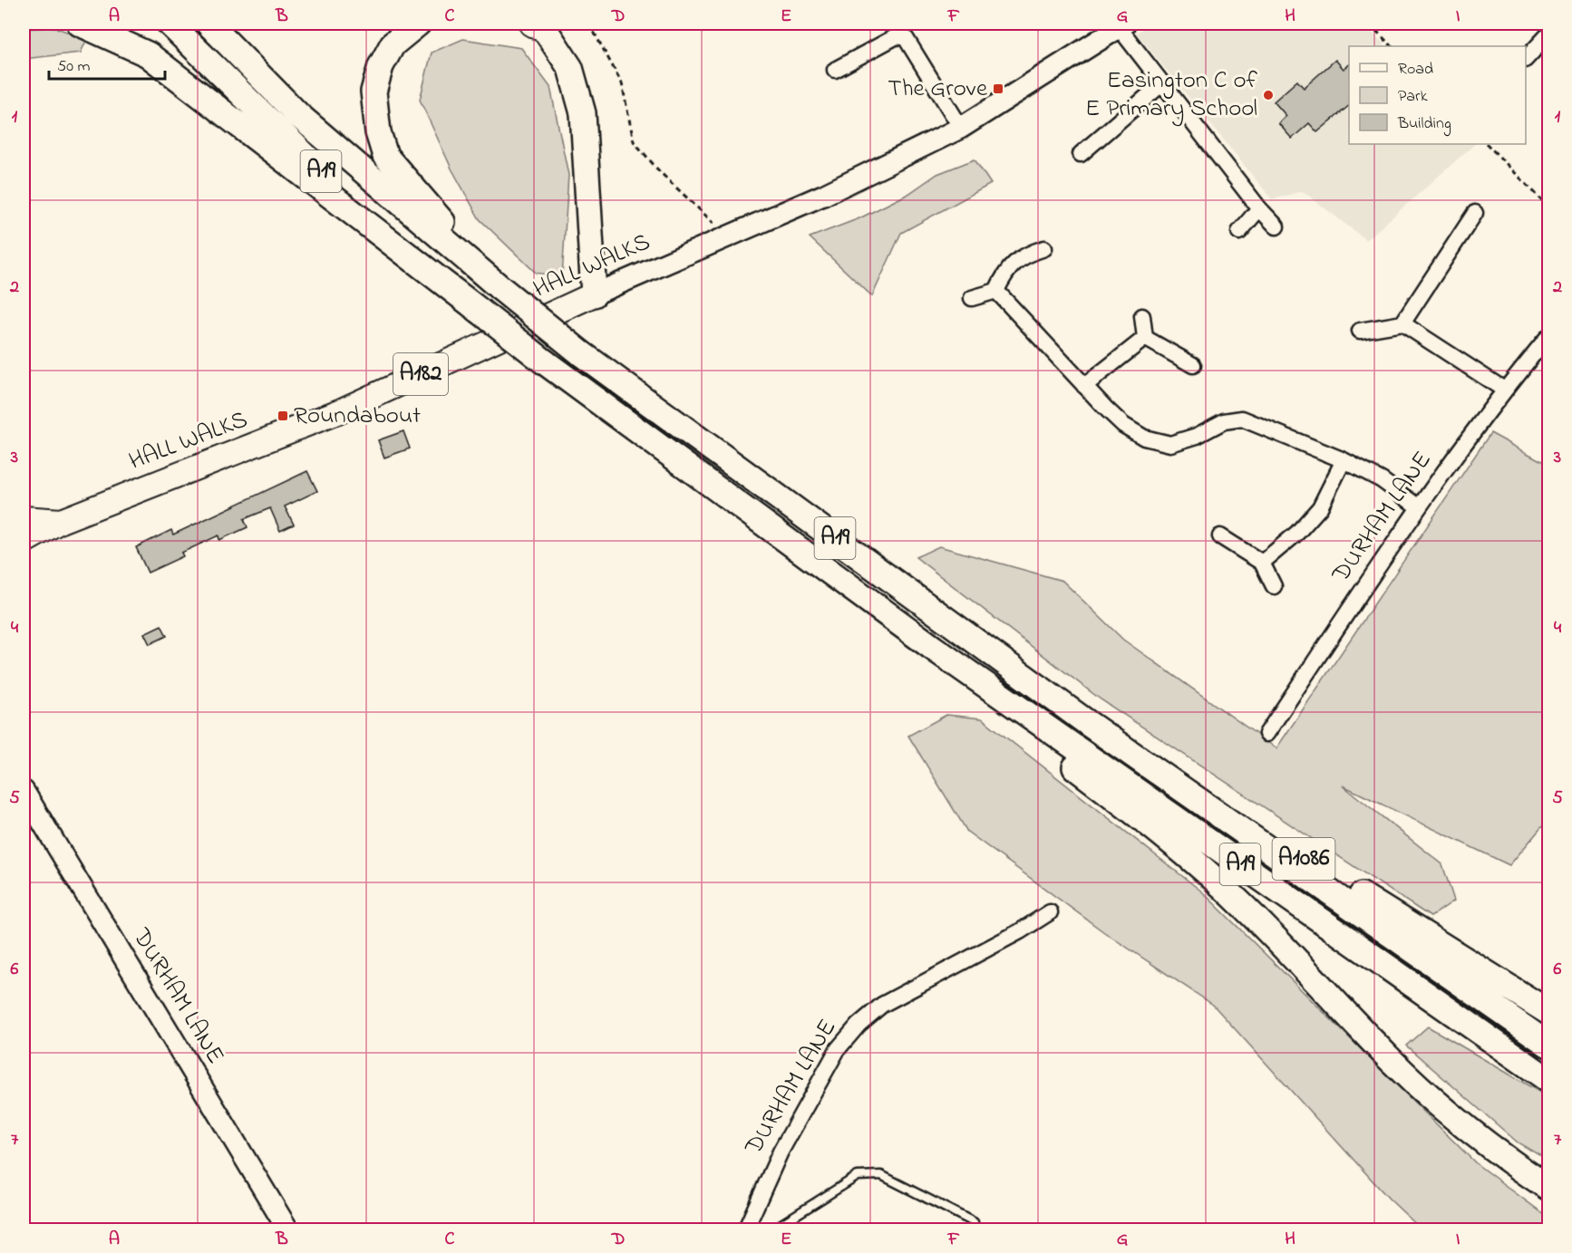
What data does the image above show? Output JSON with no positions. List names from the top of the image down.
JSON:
{
  "streets": {
    "highway": ["A19", "A1086"],
    "main road": ["HALL WALKS", "A182", "DURHAM LANE"]
  },
  "crossings": [
    ["A19", "A1086"]
  ],
  "places": {
    "transit": ["The Grove", "Roundabout"],
    "other": ["Easington C of E Primary School"]
  },
  "legend": ["Road", "Park", "Building"],
  "scale_bar": "50 m",
  "grid": {
    "columns": [
      "A",
      "B",
      "C",
      "D",
      "E",
      "F",
      "G",
      "H",
      "I"
    ],
    "rows": [
      "1",
      "2",
      "3",
      "4",
      "5",
      "6",
      "7"
    ]
  }
}
